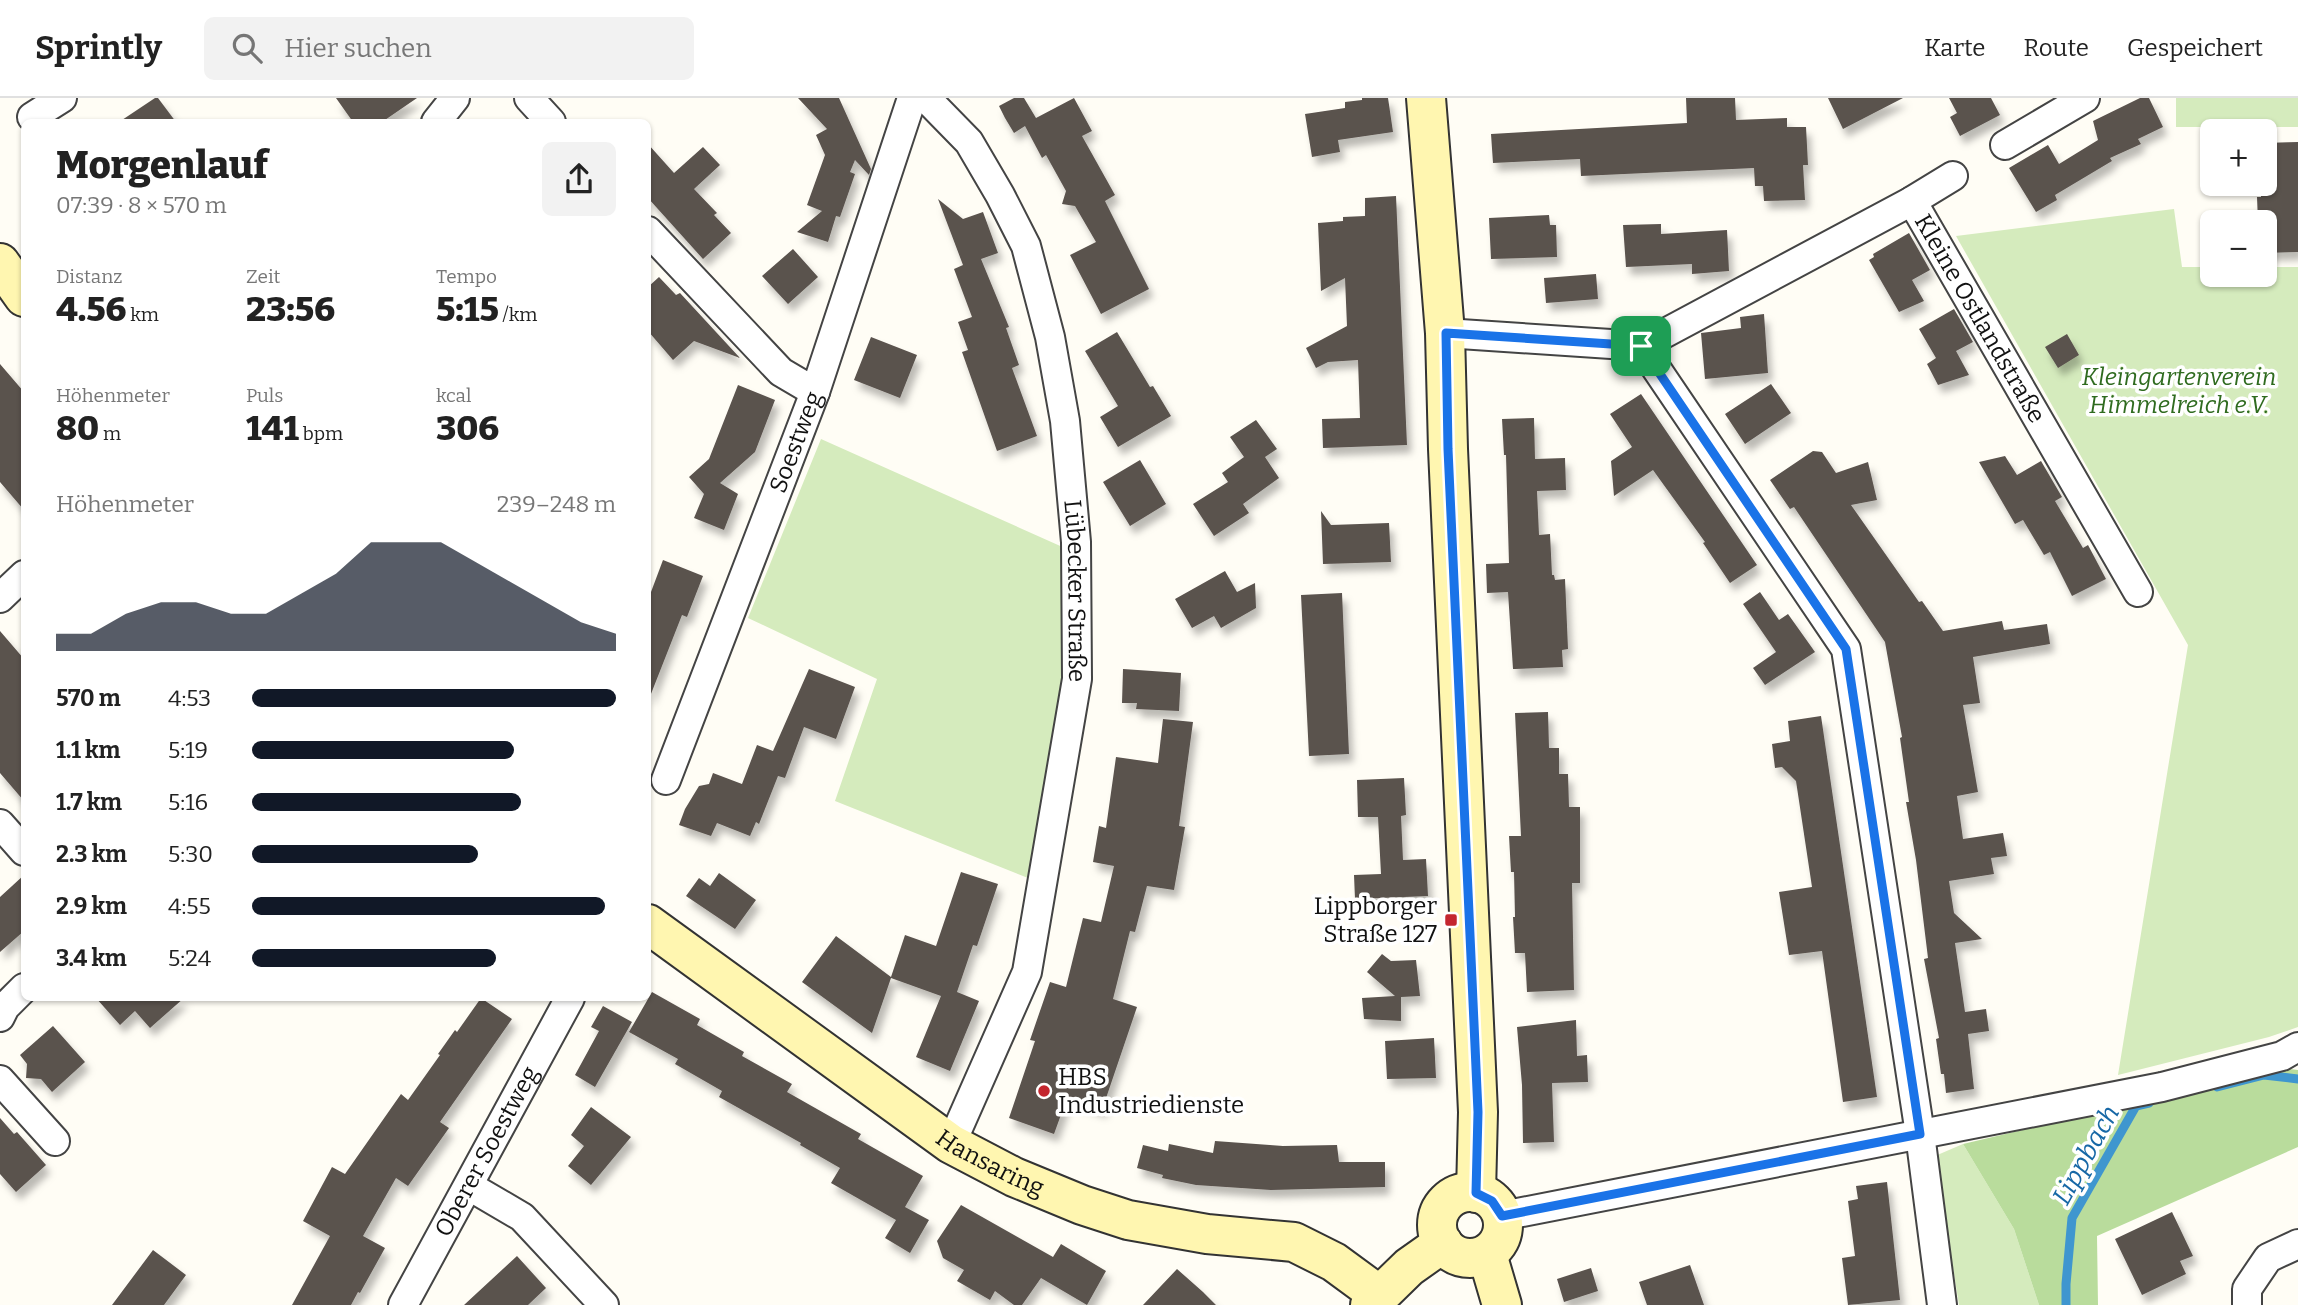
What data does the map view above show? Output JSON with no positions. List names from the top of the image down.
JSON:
{
  "streets": {
    "main road": ["Hansaring"],
    "street": [
      "Kleine Ostlandstraße",
      "Soestweg",
      "Lübecker Straße",
      "Oberer Soestweg"
    ]
  },
  "crossings": [
    ["Lübecker Straße", "Hansaring"]
  ],
  "water": ["Lippbach"],
  "parks": ["Kleingartenverein Himmelreich e.V."],
  "places": {
    "transit": ["Lippborger Straße 127"],
    "other": ["HBS Industriedienste"]
  },
  "page": {
    "header": "Sprintly",
    "search": "Hier suchen",
    "nav": ["Karte", "Route", "Gespeichert"],
    "map_buttons": ["+", "−"],
    "heading": ["Morgenlauf", "07:39 · 8 × 570 m"],
    "stats": [
      ["Distanz", "4.56 km"],
      ["Zeit", "23:56"],
      ["Tempo", "5:15 /km"],
      ["Höhenmeter", "80 m"],
      ["Puls", "141 bpm"],
      ["kcal", "306"]
    ],
    "chart": ["Höhenmeter", "239–248 m"],
    "list": [
      {
        "name": "570 m",
        "note": "4:53"
      },
      {
        "name": "1.1 km",
        "note": "5:19"
      },
      {
        "name": "1.7 km",
        "note": "5:16"
      },
      {
        "name": "2.3 km",
        "note": "5:30"
      },
      {
        "name": "2.9 km",
        "note": "4:55"
      },
      {
        "name": "3.4 km",
        "note": "5:24"
      }
    ]
  }
}
